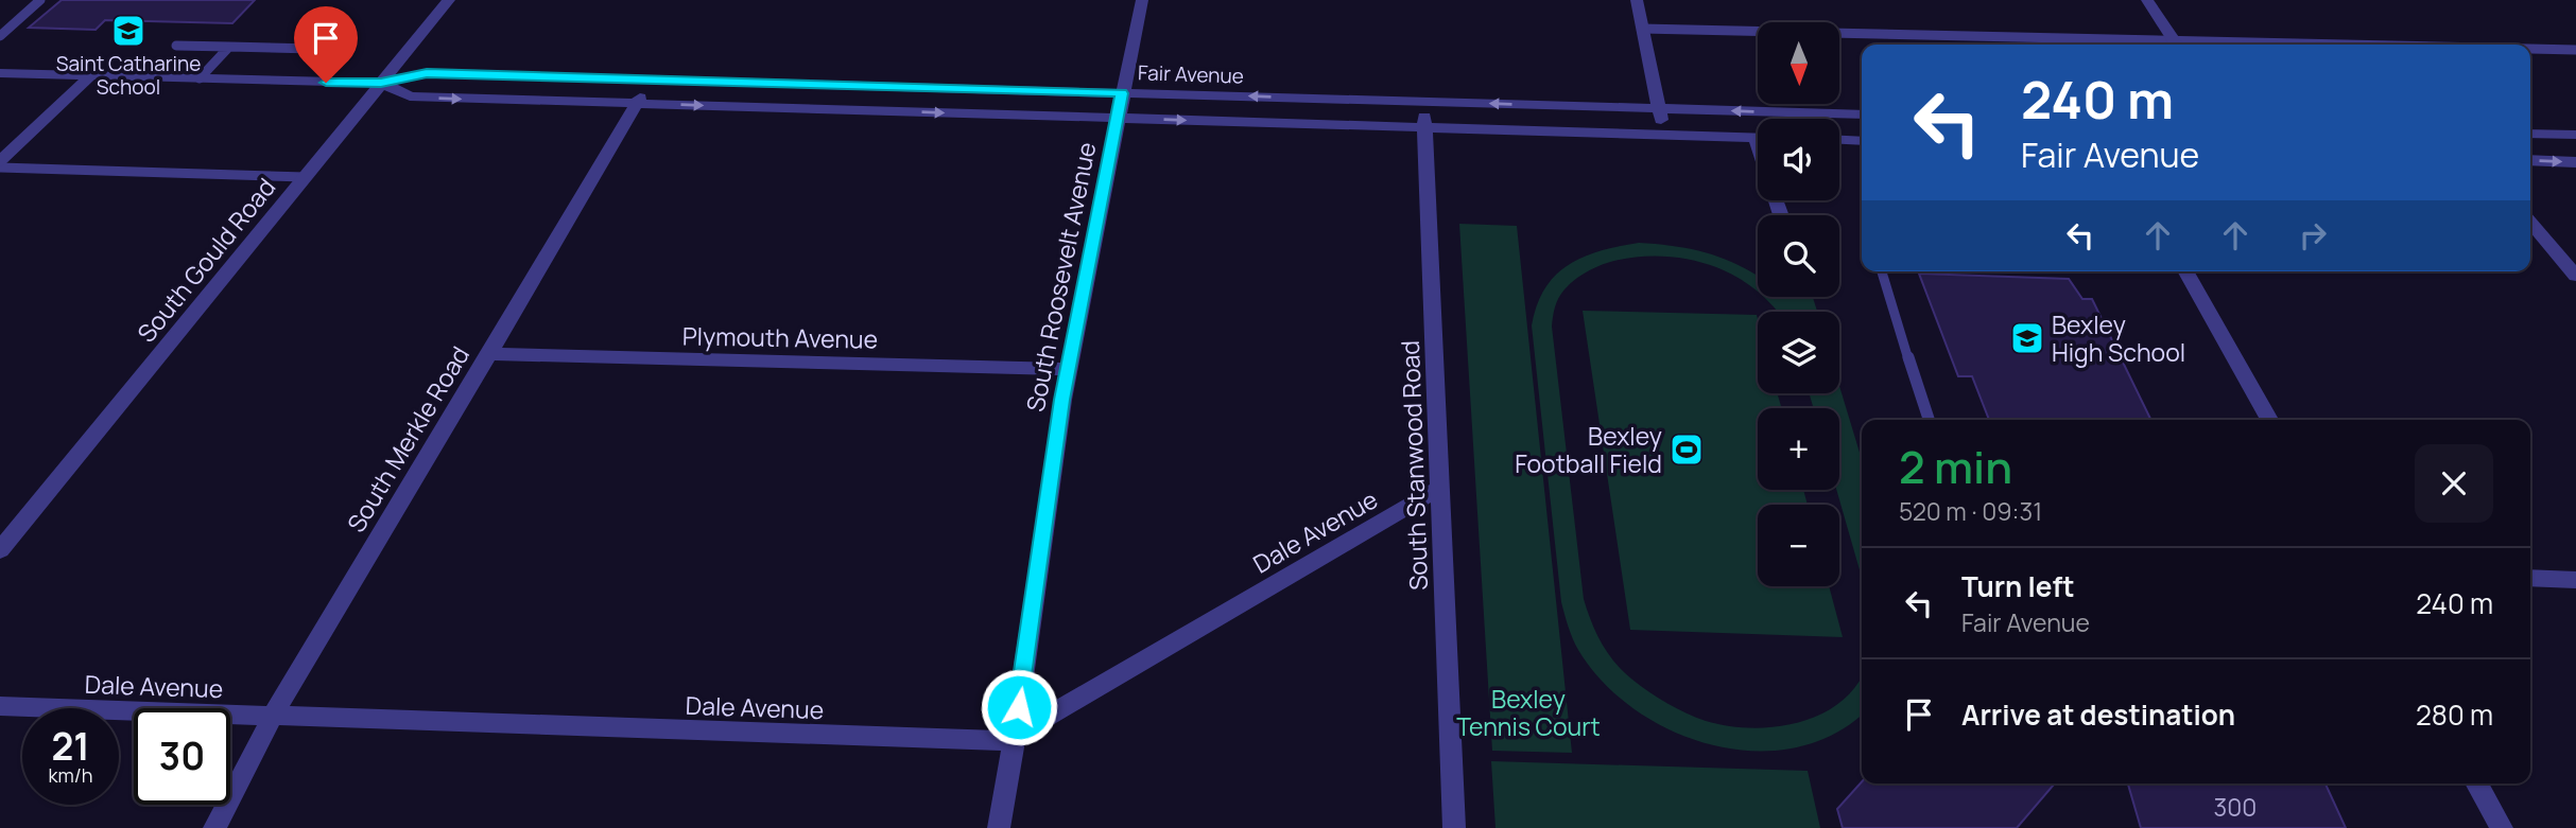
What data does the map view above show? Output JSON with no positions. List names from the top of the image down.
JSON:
{
  "streets": {
    "street": [
      "Fair Avenue",
      "South Gould Road",
      "South Roosevelt Avenue",
      "Plymouth Avenue",
      "South Merkle Road",
      "South Stanwood Road",
      "Dale Avenue"
    ]
  },
  "crossings": [
    ["Fair Avenue", "South Gould Road"],
    ["Fair Avenue", "South Roosevelt Avenue"],
    ["Fair Avenue", "South Merkle Road"],
    ["Fair Avenue", "South Stanwood Road"],
    ["South Roosevelt Avenue", "Plymouth Avenue"],
    ["South Roosevelt Avenue", "Dale Avenue"],
    ["Plymouth Avenue", "South Merkle Road"],
    ["South Merkle Road", "Dale Avenue"],
    ["South Stanwood Road", "Dale Avenue"]
  ],
  "parks": ["Bexley Tennis Court"],
  "places": {
    "school or university": ["Saint Catharine School", "Bexley High School"],
    "sports": ["Bexley Football Field"]
  },
  "house_numbers": ["300"],
  "north": "bottom",
  "page": {
    "map_buttons": ["+", "−"],
    "turn": ["240 m", "Fair Avenue"],
    "heading": ["2 min", "520 m · 09:31"],
    "list": [
      {
        "name": "Turn left",
        "note": "Fair Avenue",
        "value": "240 m"
      },
      {
        "name": "Arrive at destination",
        "value": "280 m"
      }
    ],
    "speed": "21 km/h",
    "limit": "30"
  }
}
